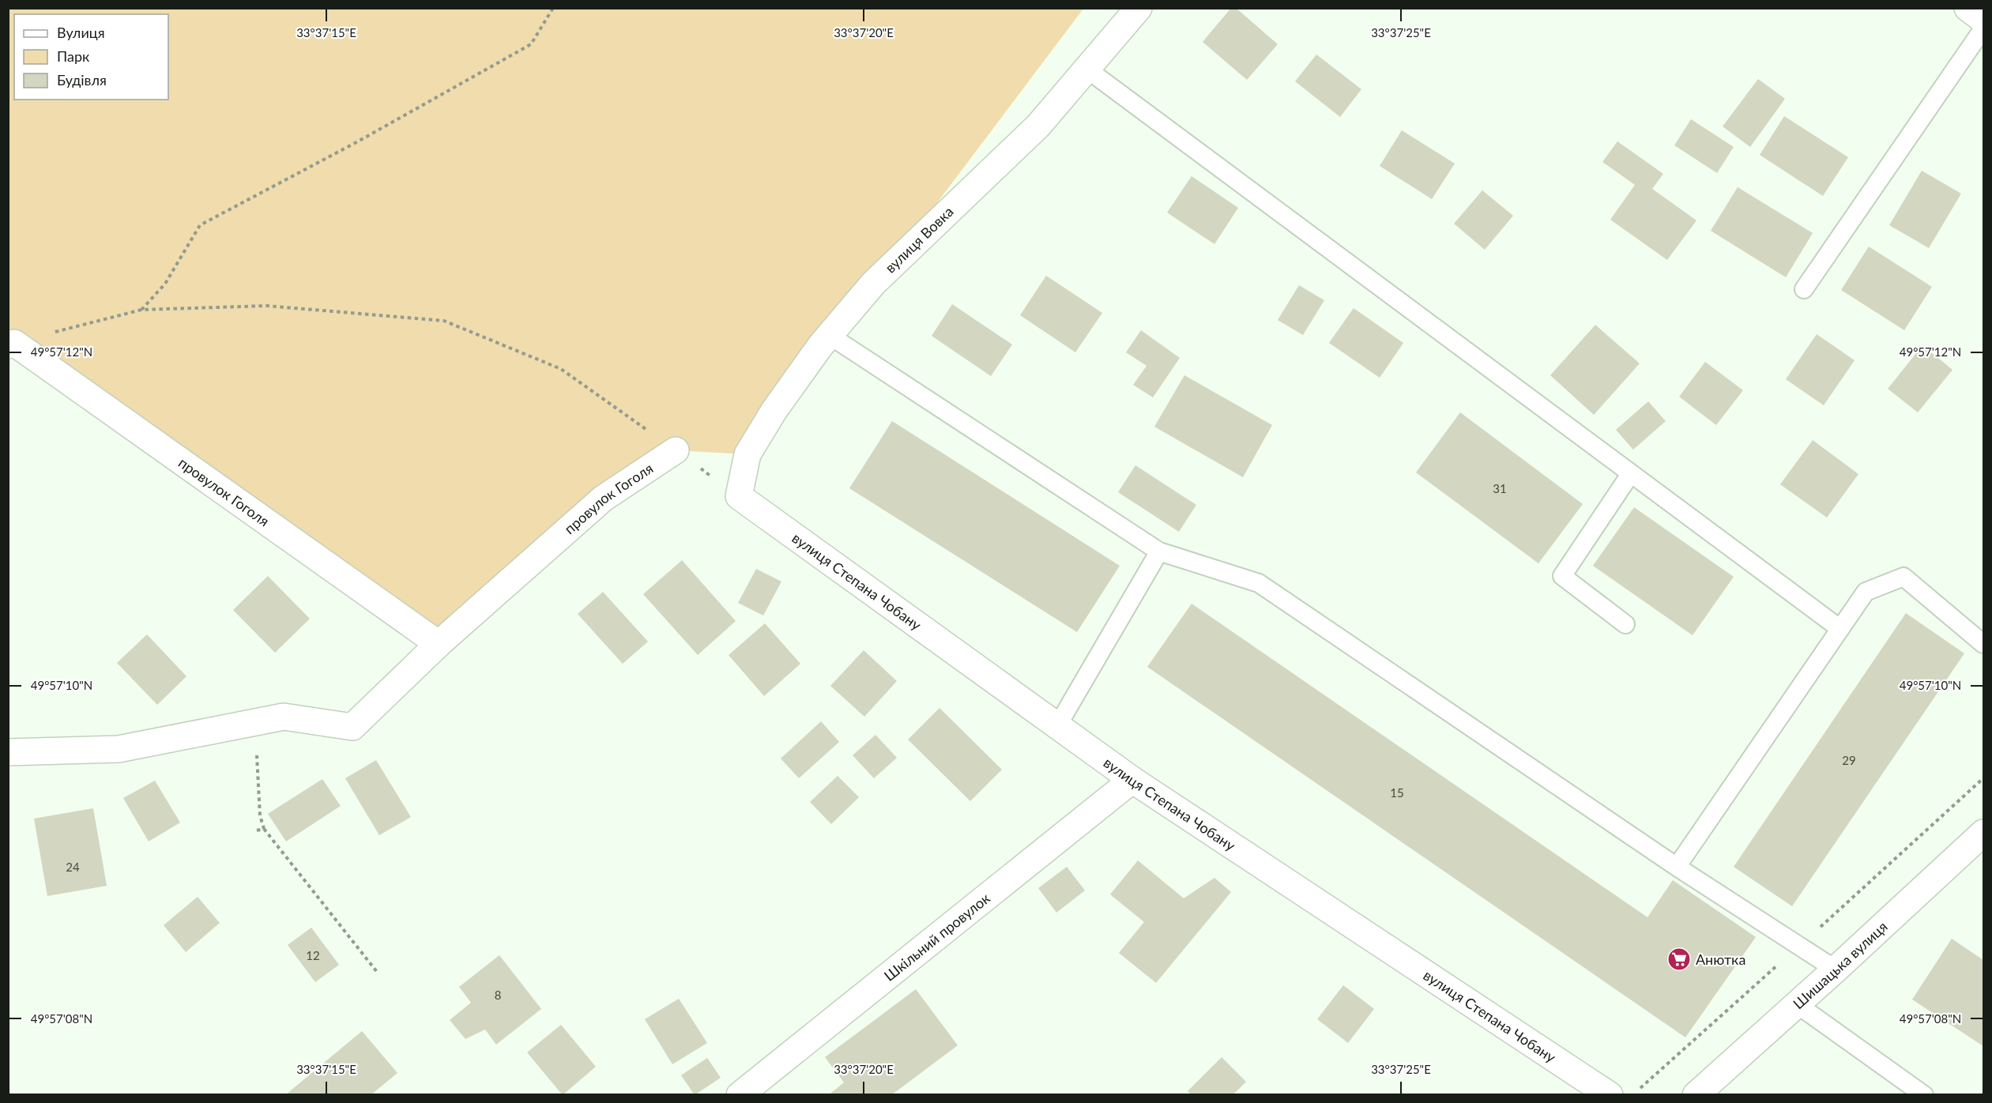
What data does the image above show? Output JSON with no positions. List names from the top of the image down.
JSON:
{
  "streets": {
    "street": [
      "вулиця Вовка",
      "провулок Гоголя",
      "вулиця Степана Чобану",
      "Шкільний провулок",
      "Шишацька вулиця"
    ]
  },
  "crossings": [
    ["вулиця Вовка", "вулиця Степана Чобану"],
    ["вулиця Степана Чобану", "Шкільний провулок"]
  ],
  "places": {
    "supermarket": ["Анютка"]
  },
  "house_numbers": [
    "31",
    "29",
    "15",
    "24",
    "12",
    "8"
  ],
  "legend": ["Вулиця", "Парк", "Будівля"],
  "coordinates": [
    "33°37'15\"E",
    "33°37'20\"E",
    "33°37'25\"E",
    "49°57'12\"N",
    "49°57'10\"N",
    "49°57'08\"N"
  ]
}
